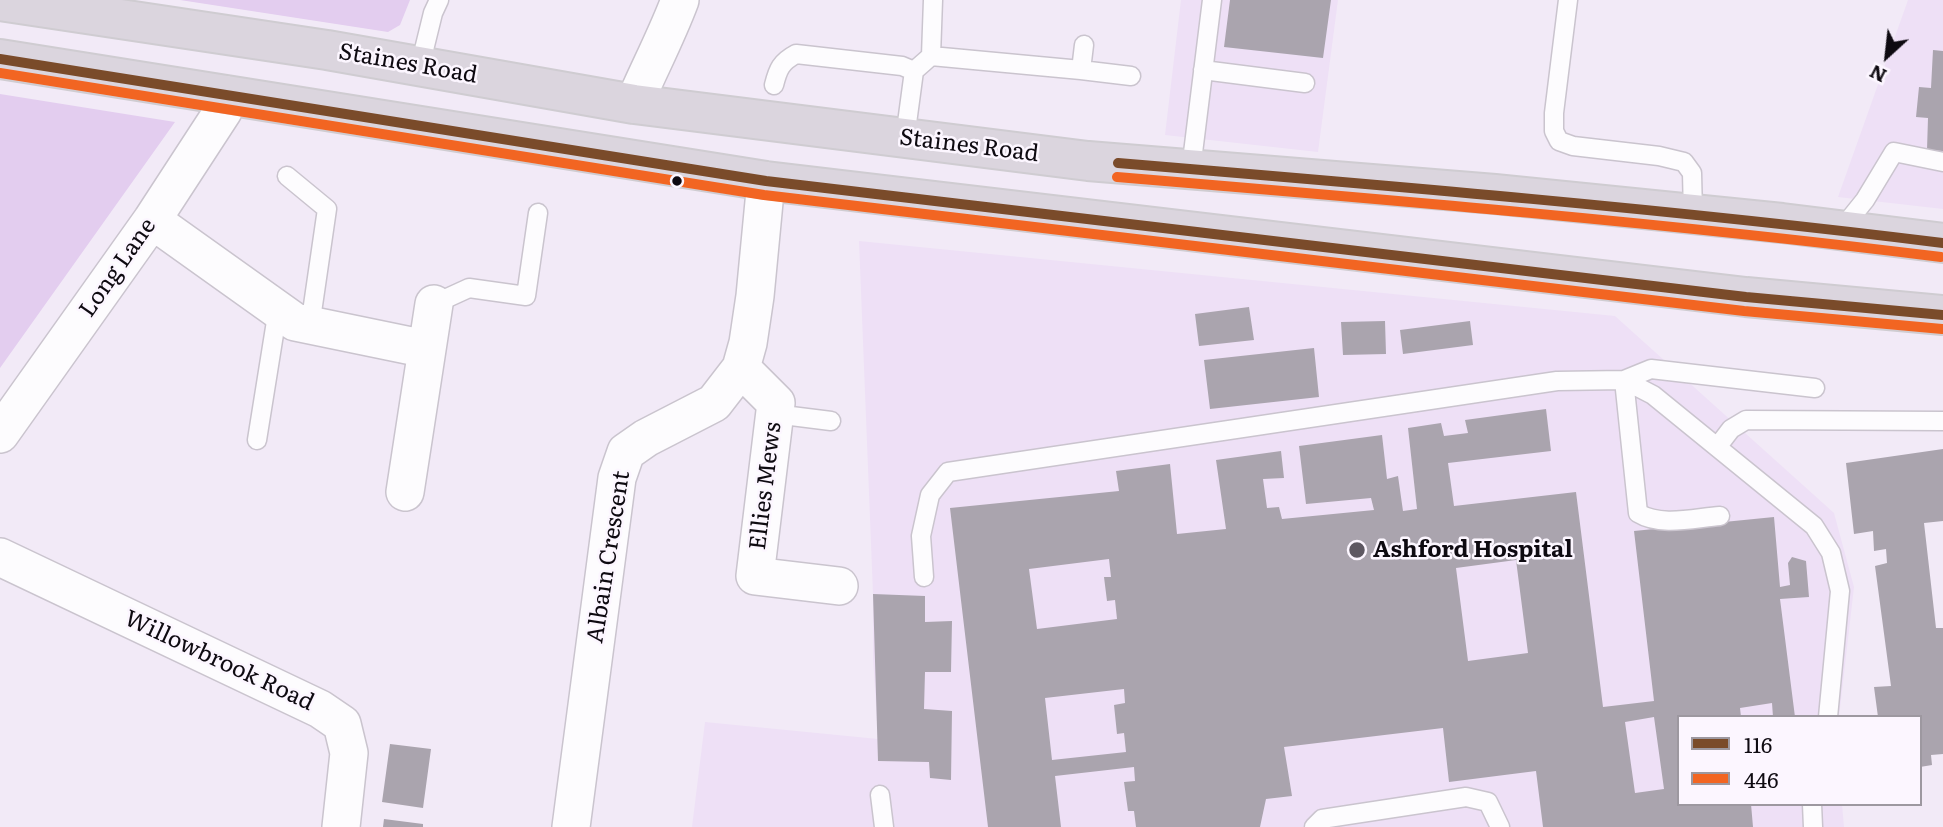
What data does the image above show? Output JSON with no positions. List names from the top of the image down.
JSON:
{
  "streets": {
    "highway": ["Staines Road"],
    "street": [
      "Long Lane",
      "Ellies Mews",
      "Albain Crescent",
      "Willowbrook Road"
    ]
  },
  "crossings": [
    ["Ellies Mews", "Albain Crescent"]
  ],
  "places": ["Ashford Hospital"],
  "lines": ["transit line 116", "transit line 446"],
  "legend": ["116", "446"],
  "north": "bottom left"
}
